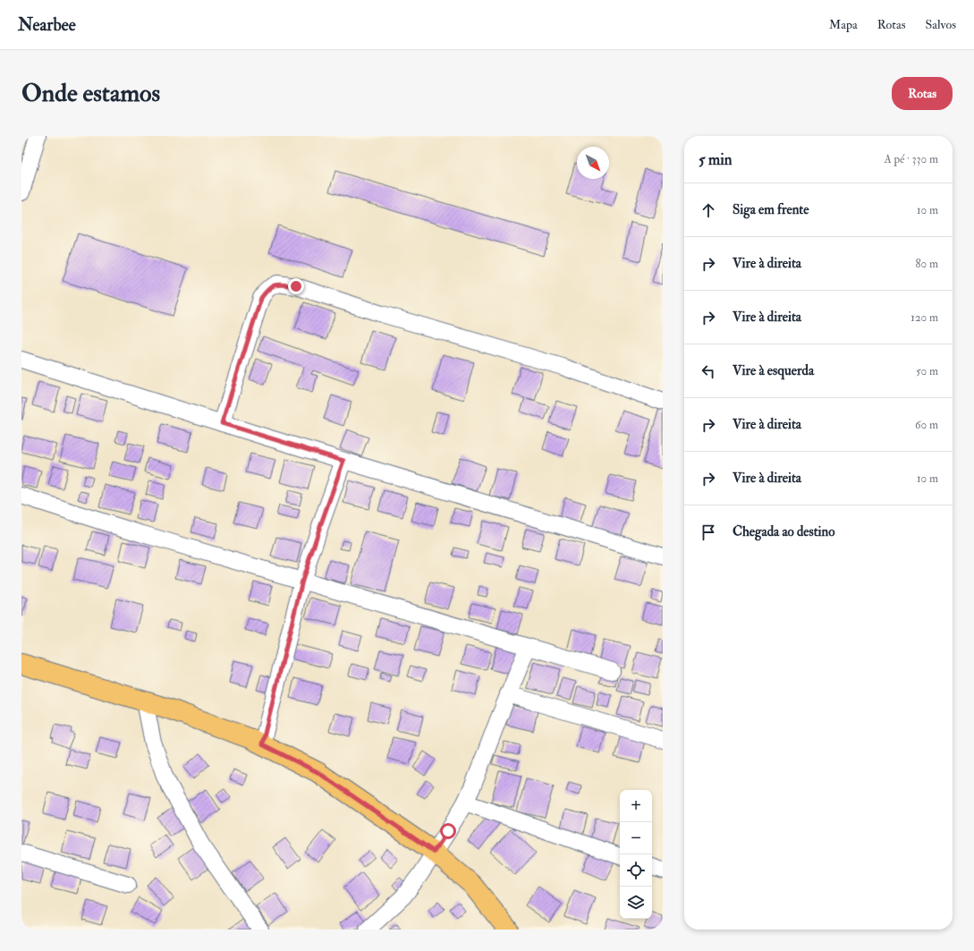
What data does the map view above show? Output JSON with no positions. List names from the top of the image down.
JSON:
{
  "north": "bottom right",
  "page": {
    "header": "Nearbee",
    "nav": ["Mapa", "Rotas", "Salvos"],
    "buttons": "Rotas",
    "title": "Onde estamos",
    "heading": ["5 min", "A pé · 330 m"],
    "list": [
      ["Siga em frente", "10 m"],
      ["Vire à direita", "80 m"],
      ["Vire à direita", "120 m"],
      ["Vire à esquerda", "50 m"],
      ["Vire à direita", "60 m"],
      ["Vire à direita", "10 m"],
      "Chegada ao destino"
    ],
    "map_buttons": ["+", "−"]
  }
}
